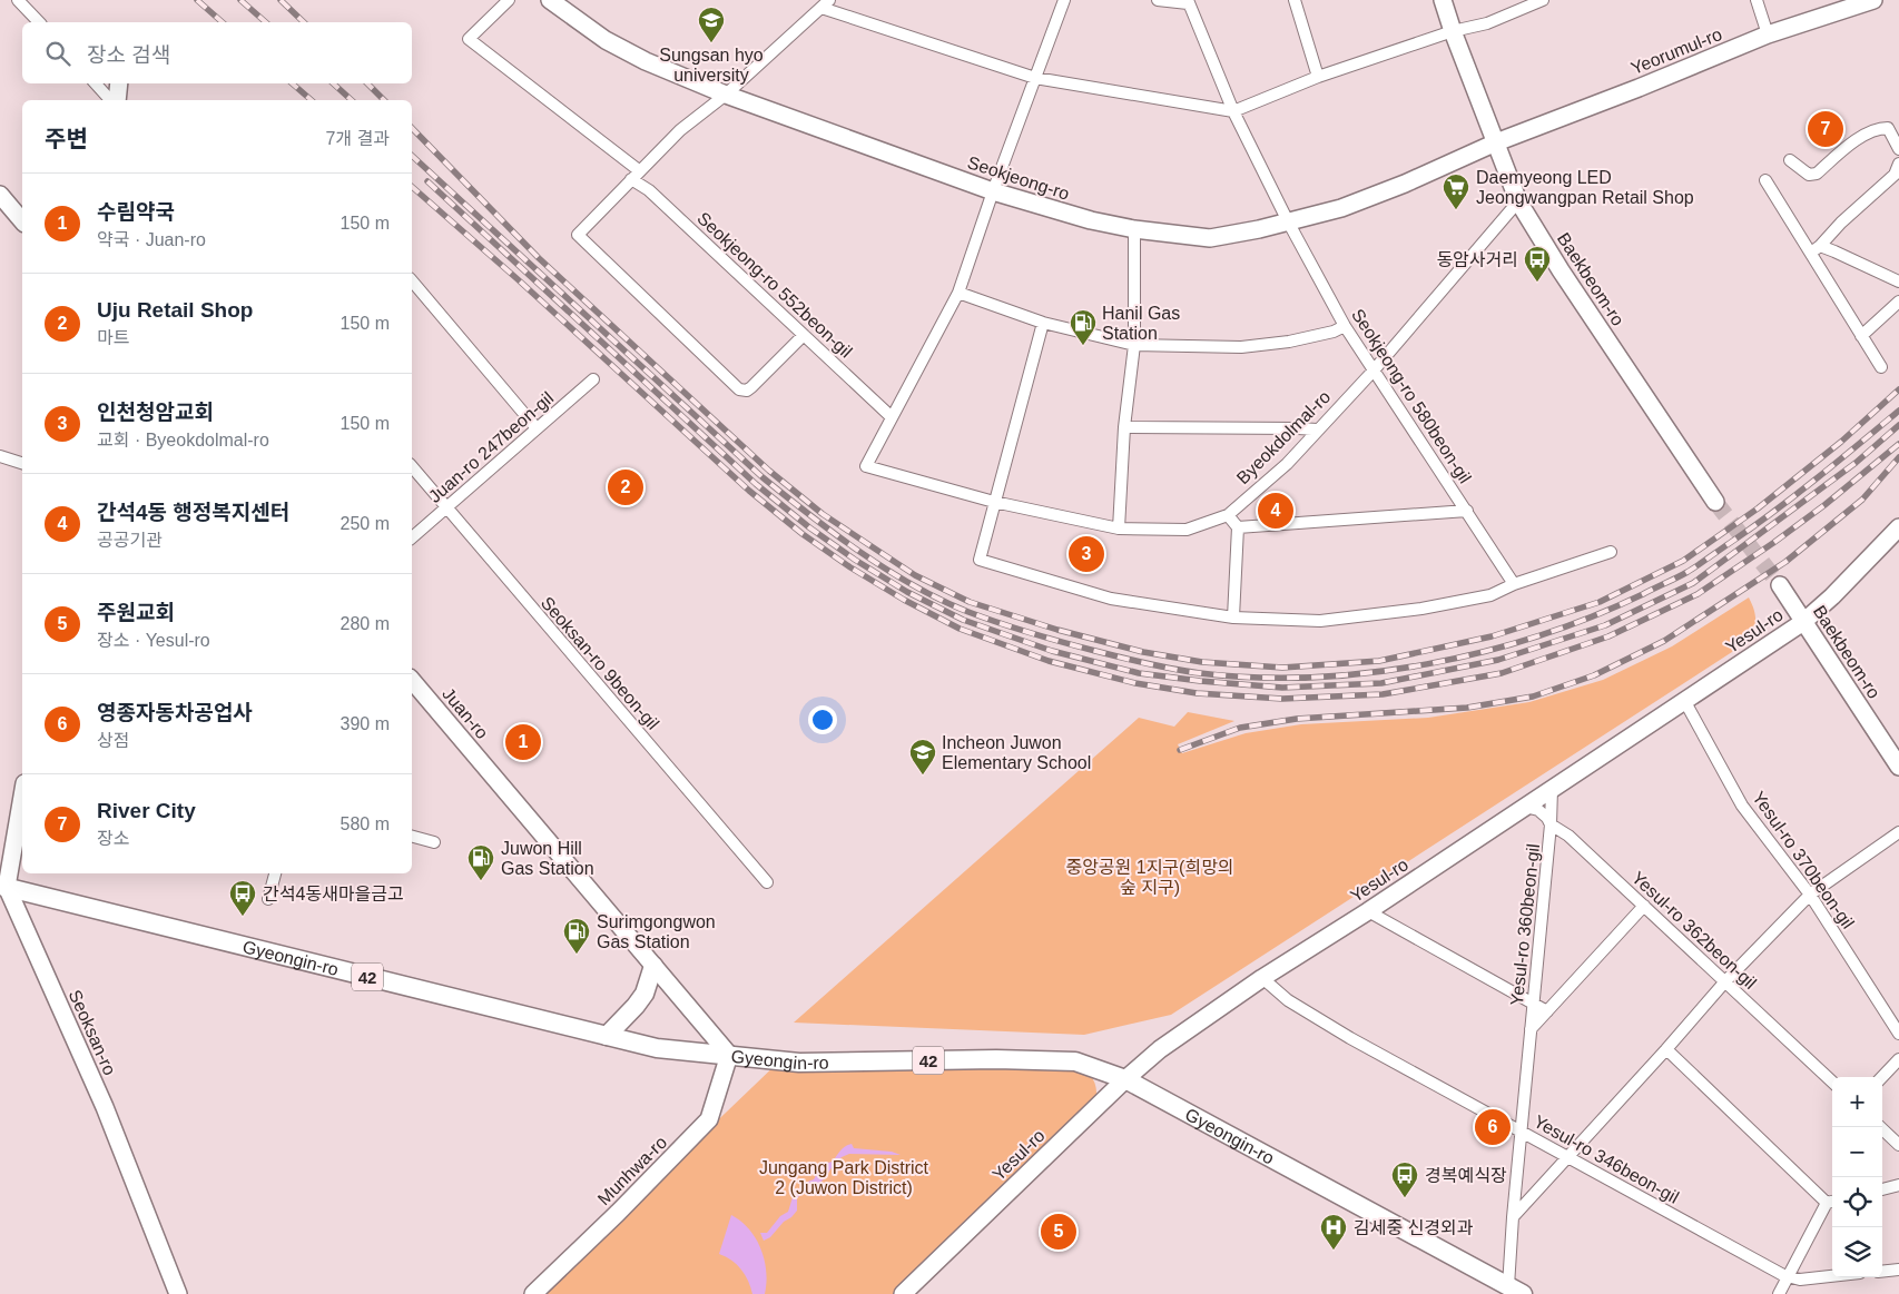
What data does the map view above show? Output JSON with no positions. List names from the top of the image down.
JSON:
{
  "streets": {
    "main road": [
      "Yeorumul-ro",
      "Seokjeong-ro",
      "Baekbeom-ro",
      "Yesul-ro",
      "Juan-ro",
      "Gyeongin-ro",
      "42",
      "Seoksan-ro",
      "Munhwa-ro"
    ],
    "street": [
      "Seokjeong-ro 552beon-gil",
      "Seokjeong-ro 580beon-gil",
      "Byeokdolmal-ro",
      "Juan-ro 247beon-gil",
      "Seoksan-ro 9beon-gil",
      "Yesul-ro 370beon-gil",
      "Yesul-ro 360beon-gil",
      "Yesul-ro 362beon-gil",
      "Yesul-ro 346beon-gil"
    ]
  },
  "crossings": [
    ["Yeorumul-ro", "Seokjeong-ro"],
    ["Yeorumul-ro", "Baekbeom-ro"],
    ["Seokjeong-ro", "Baekbeom-ro"],
    ["Seokjeong-ro", "Seokjeong-ro 580beon-gil"],
    ["Baekbeom-ro", "Byeokdolmal-ro"],
    ["Baekbeom-ro", "Yesul-ro"],
    ["Seokjeong-ro 552beon-gil", "Byeokdolmal-ro"],
    ["Seokjeong-ro 580beon-gil", "Byeokdolmal-ro"],
    ["Juan-ro 247beon-gil", "Seoksan-ro 9beon-gil"],
    ["Yesul-ro", "Yesul-ro 370beon-gil"],
    ["Yesul-ro", "Yesul-ro 360beon-gil"],
    ["Yesul-ro", "Yesul-ro 362beon-gil"],
    ["Yesul-ro", "Gyeongin-ro"],
    ["Yesul-ro", "Yesul-ro 346beon-gil"],
    ["Juan-ro", "Gyeongin-ro"],
    ["Juan-ro", "Munhwa-ro"],
    ["Yesul-ro 360beon-gil", "Yesul-ro 362beon-gil"],
    ["Yesul-ro 360beon-gil", "Gyeongin-ro"],
    ["Yesul-ro 360beon-gil", "Yesul-ro 346beon-gil"],
    ["Gyeongin-ro", "Seoksan-ro"],
    ["Gyeongin-ro", "Munhwa-ro"]
  ],
  "parks": ["중앙공원 1지구(희망의 숲 지구)", "Jungang Park District 2 (Juwon District)"],
  "places": {
    "school or university": ["Sungsan hyo university", "Incheon Juwon Elementary School"],
    "supermarket": ["Daemyeong LED Jeongwangpan Retail Shop"],
    "bus stop": ["동암사거리", "간석4동새마을금고", "경복예식장"],
    "fuel station": ["Hanil Gas Station", "Juwon Hill Gas Station", "Surimgongwon Gas Station"],
    "hospital": ["김세중 신경외과"]
  },
  "page": {
    "search": "장소 검색",
    "heading": ["주변", "7개 결과"],
    "pins": [
      "7",
      "2",
      "4",
      "3",
      "1",
      "6",
      "5"
    ],
    "list": [
      {
        "mark": "1",
        "name": "수림약국",
        "note": "약국 · Juan-ro",
        "value": "150 m"
      },
      {
        "mark": "2",
        "name": "Uju Retail Shop",
        "note": "마트",
        "value": "150 m"
      },
      {
        "mark": "3",
        "name": "인천청암교회",
        "note": "교회 · Byeokdolmal-ro",
        "value": "150 m"
      },
      {
        "mark": "4",
        "name": "간석4동 행정복지센터",
        "note": "공공기관",
        "value": "250 m"
      },
      {
        "mark": "5",
        "name": "주원교회",
        "note": "장소 · Yesul-ro",
        "value": "280 m"
      },
      {
        "mark": "6",
        "name": "영종자동차공업사",
        "note": "상점",
        "value": "390 m"
      },
      {
        "mark": "7",
        "name": "River City",
        "note": "장소",
        "value": "580 m"
      }
    ],
    "map_buttons": ["+", "−"]
  }
}
